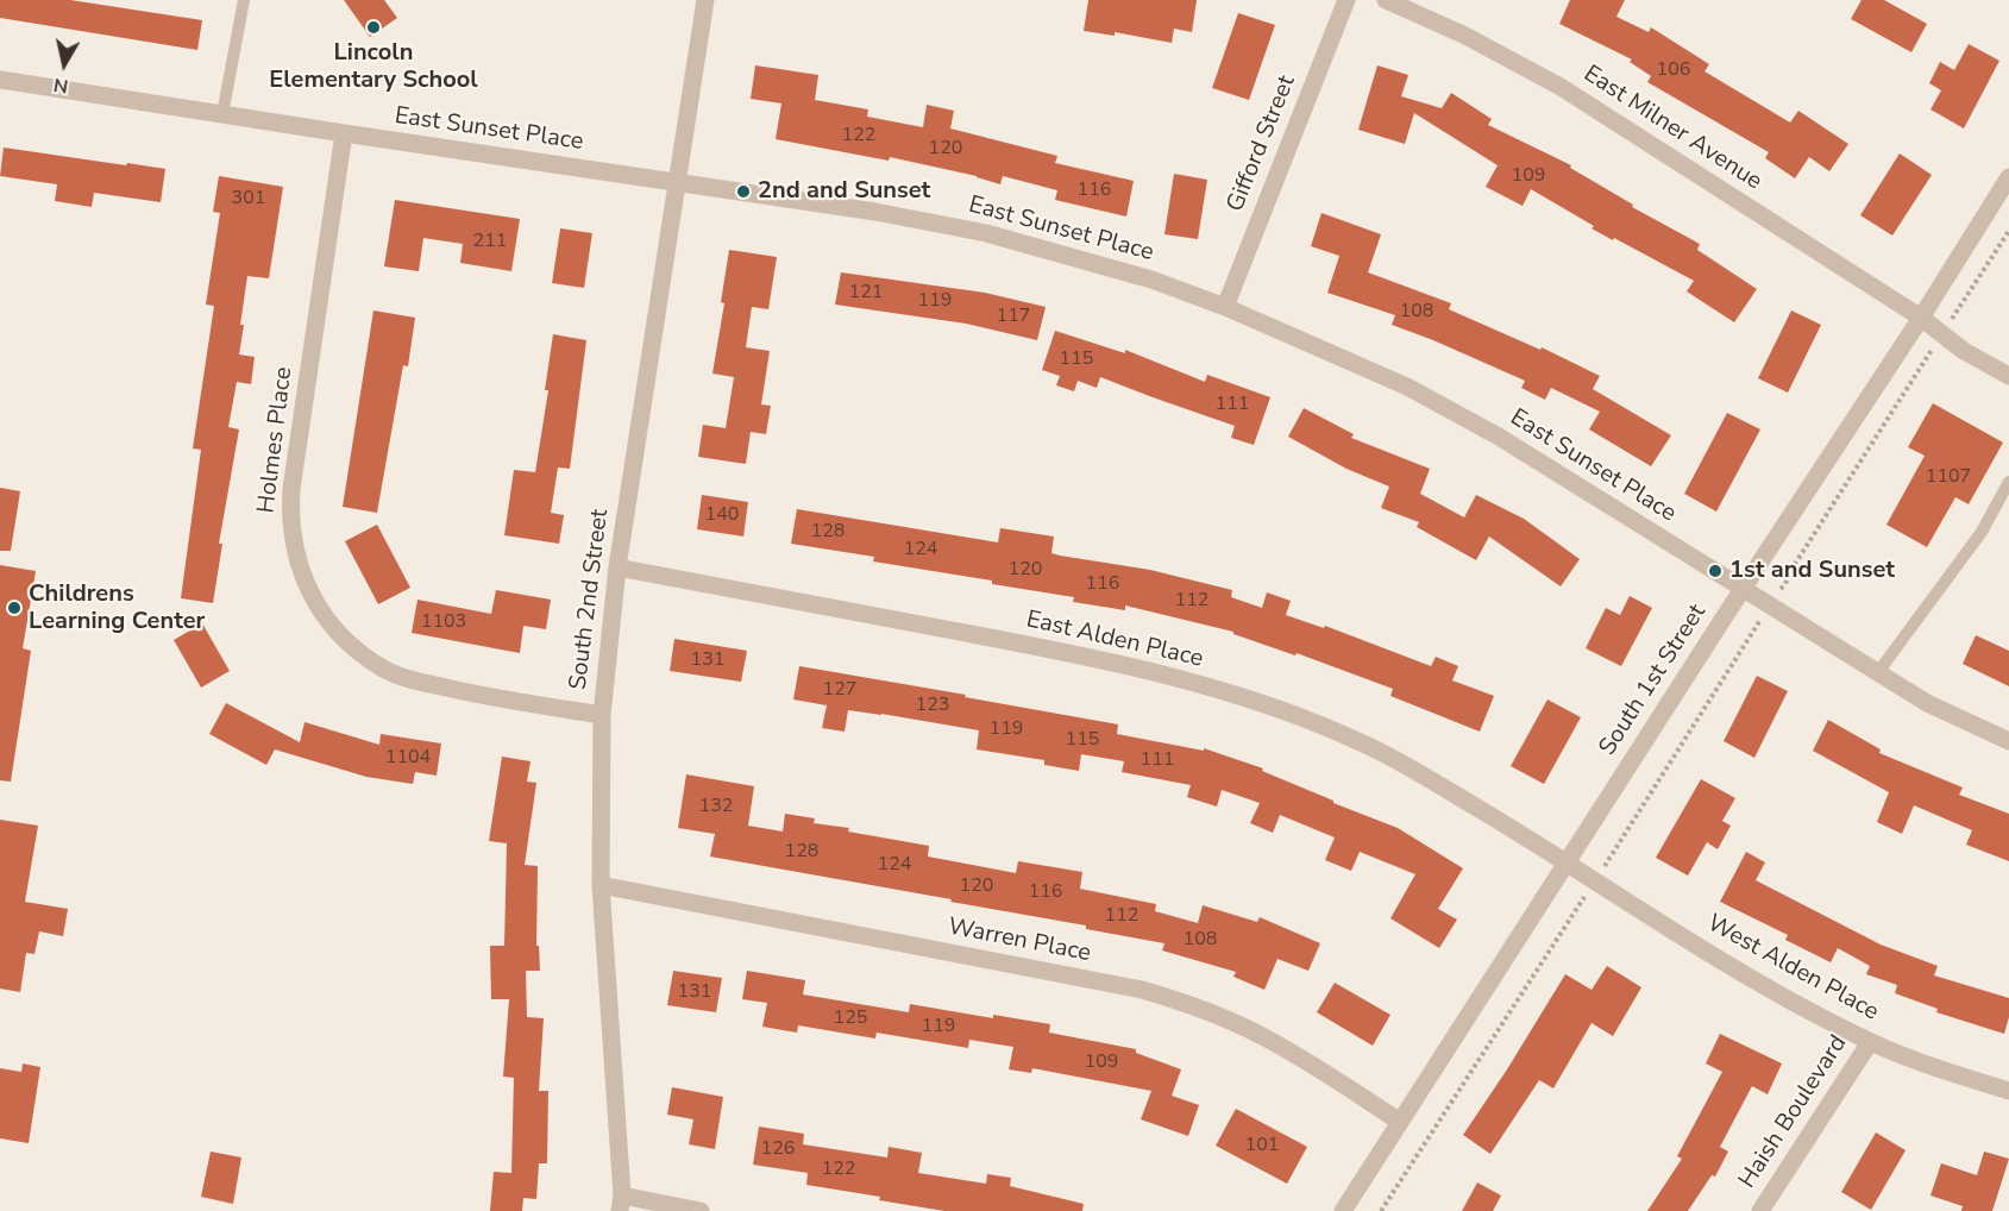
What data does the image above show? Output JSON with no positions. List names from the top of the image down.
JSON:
{
  "streets": {
    "street": [
      "East Milner Avenue",
      "East Sunset Place",
      "Gifford Street",
      "Holmes Place",
      "South 2nd Street",
      "East Alden Place",
      "South 1st Street",
      "Warren Place",
      "West Alden Place",
      "Haish Boulevard"
    ]
  },
  "crossings": [
    ["East Milner Avenue", "South 1st Street"],
    ["East Sunset Place", "Gifford Street"],
    ["East Sunset Place", "Holmes Place"],
    ["East Sunset Place", "South 2nd Street"],
    ["East Sunset Place", "South 1st Street"],
    ["Holmes Place", "South 2nd Street"],
    ["South 2nd Street", "East Alden Place"],
    ["South 2nd Street", "Warren Place"],
    ["East Alden Place", "South 1st Street"],
    ["East Alden Place", "West Alden Place"],
    ["South 1st Street", "Warren Place"],
    ["South 1st Street", "West Alden Place"],
    ["West Alden Place", "Haish Boulevard"]
  ],
  "places": [
    "Lincoln Elementary School",
    "2nd and Sunset",
    "1st and Sunset",
    "Childrens Learning Center"
  ],
  "house_numbers": [
    "106",
    "122",
    "120",
    "109",
    "116",
    "301",
    "211",
    "121",
    "119",
    "108",
    "117",
    "115",
    "111",
    "1107",
    "140",
    "128",
    "124",
    "120",
    "116",
    "112",
    "1103",
    "131",
    "127",
    "123",
    "119",
    "115",
    "1104",
    "111",
    "132",
    "128",
    "124",
    "120",
    "116",
    "112",
    "108",
    "131",
    "125",
    "119",
    "109",
    "101",
    "126",
    "122"
  ],
  "north": "bottom"
}
